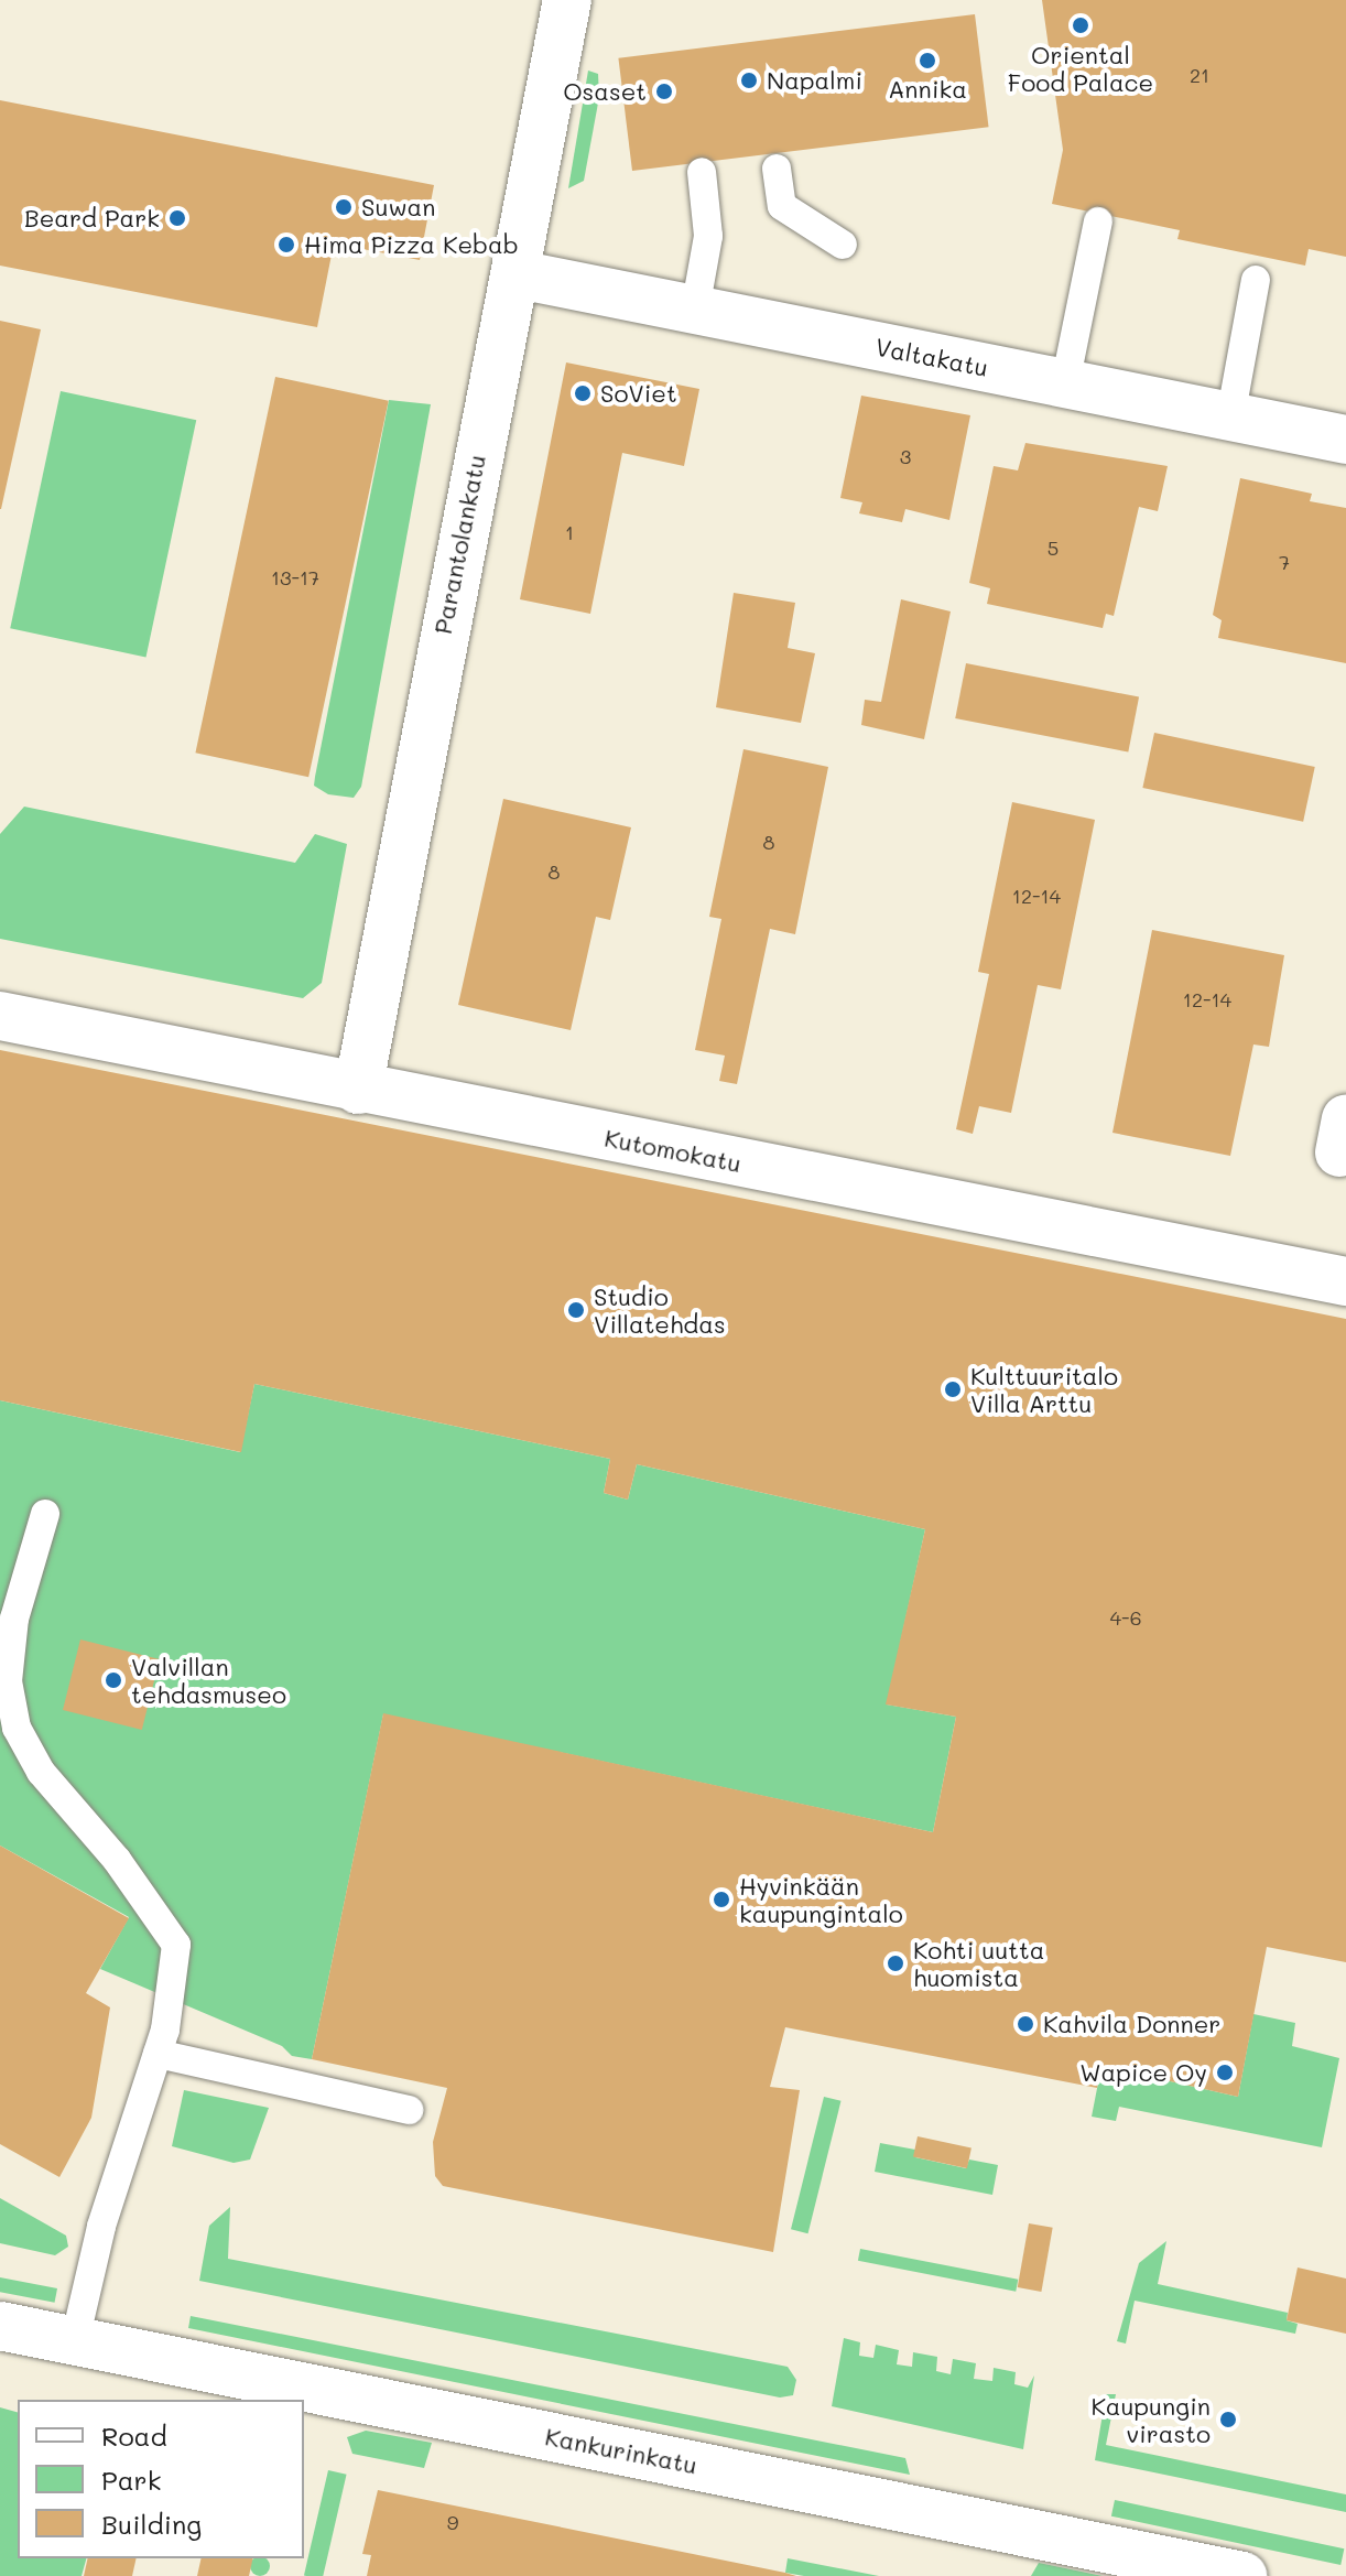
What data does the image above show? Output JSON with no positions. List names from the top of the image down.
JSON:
{
  "streets": {
    "street": [
      "Valtakatu",
      "Parantolankatu",
      "Kutomokatu",
      "Kankurinkatu"
    ]
  },
  "crossings": [
    ["Valtakatu", "Parantolankatu"],
    ["Parantolankatu", "Kutomokatu"]
  ],
  "places": [
    "Oriental Food Palace",
    "Annika",
    "Napalmi",
    "Osaset",
    "Suwan",
    "Beard Park",
    "Hima Pizza Kebab",
    "SoViet",
    "Studio Villatehdas",
    "Kulttuuritalo Villa Arttu",
    "Valvillan tehdasmuseo",
    "Hyvinkään kaupungintalo",
    "Kohti uutta huomista",
    "Kahvila Donner",
    "Wapice Oy",
    "Kaupungin virasto"
  ],
  "house_numbers": [
    "21",
    "3",
    "1",
    "5",
    "7",
    "13-17",
    "8",
    "8",
    "12-14",
    "12-14",
    "4-6",
    "9"
  ],
  "legend": ["Road", "Park", "Building"]
}
